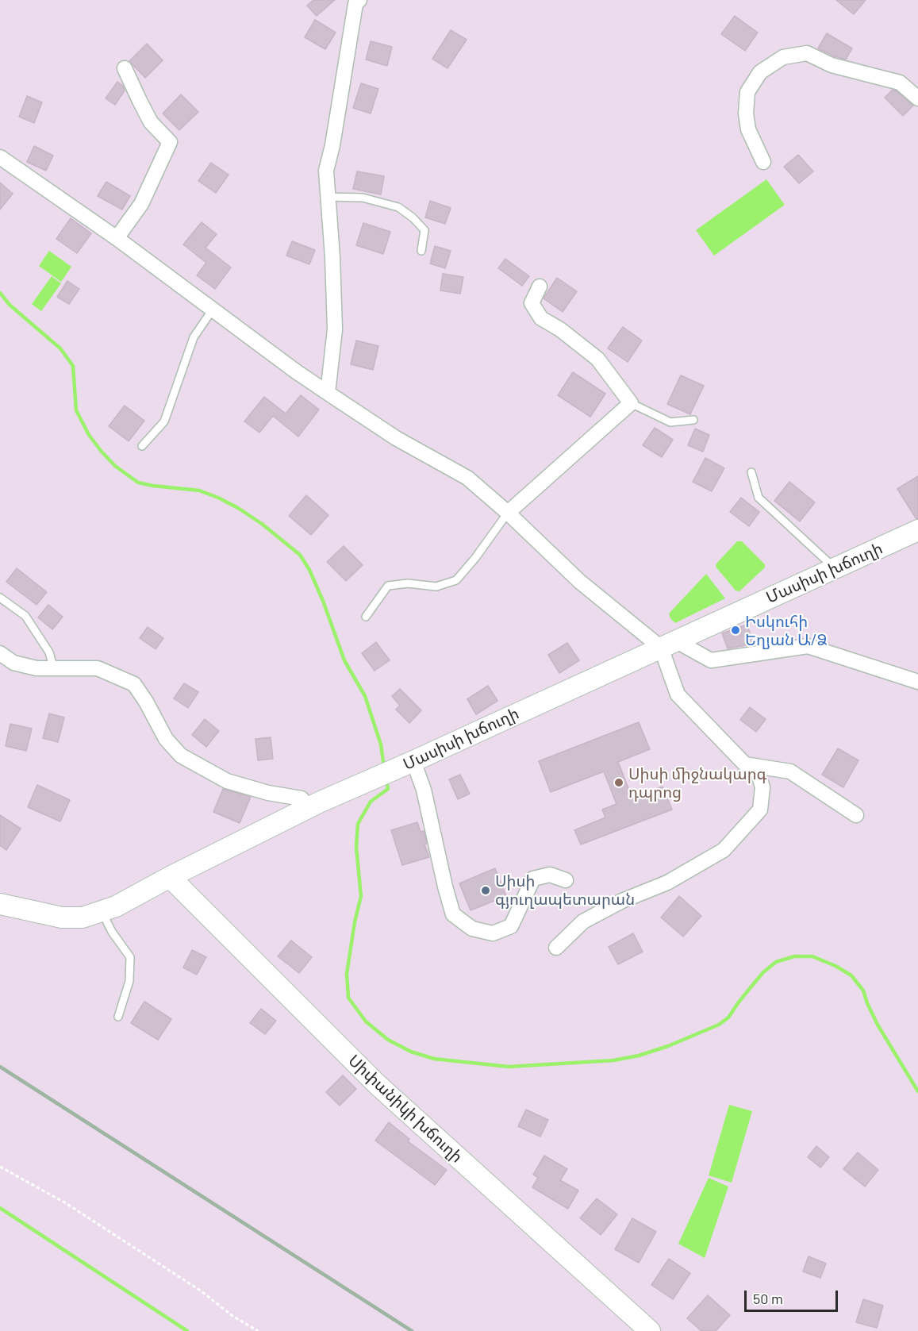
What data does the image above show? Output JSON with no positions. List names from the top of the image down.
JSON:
{
  "streets": {
    "main road": ["Մասիսի խճուղի", "Սիփանիկի խճուղի"]
  },
  "crossings": [
    ["Մասիսի խճուղի", "Սիփանիկի խճուղի"]
  ],
  "places": ["Իսկուհի Եղյան Ա/Ձ", "Սիսի միջնակարգ դպրոց", "Սիսի գյուղապետարան"],
  "scale_bar": "50 m"
}
